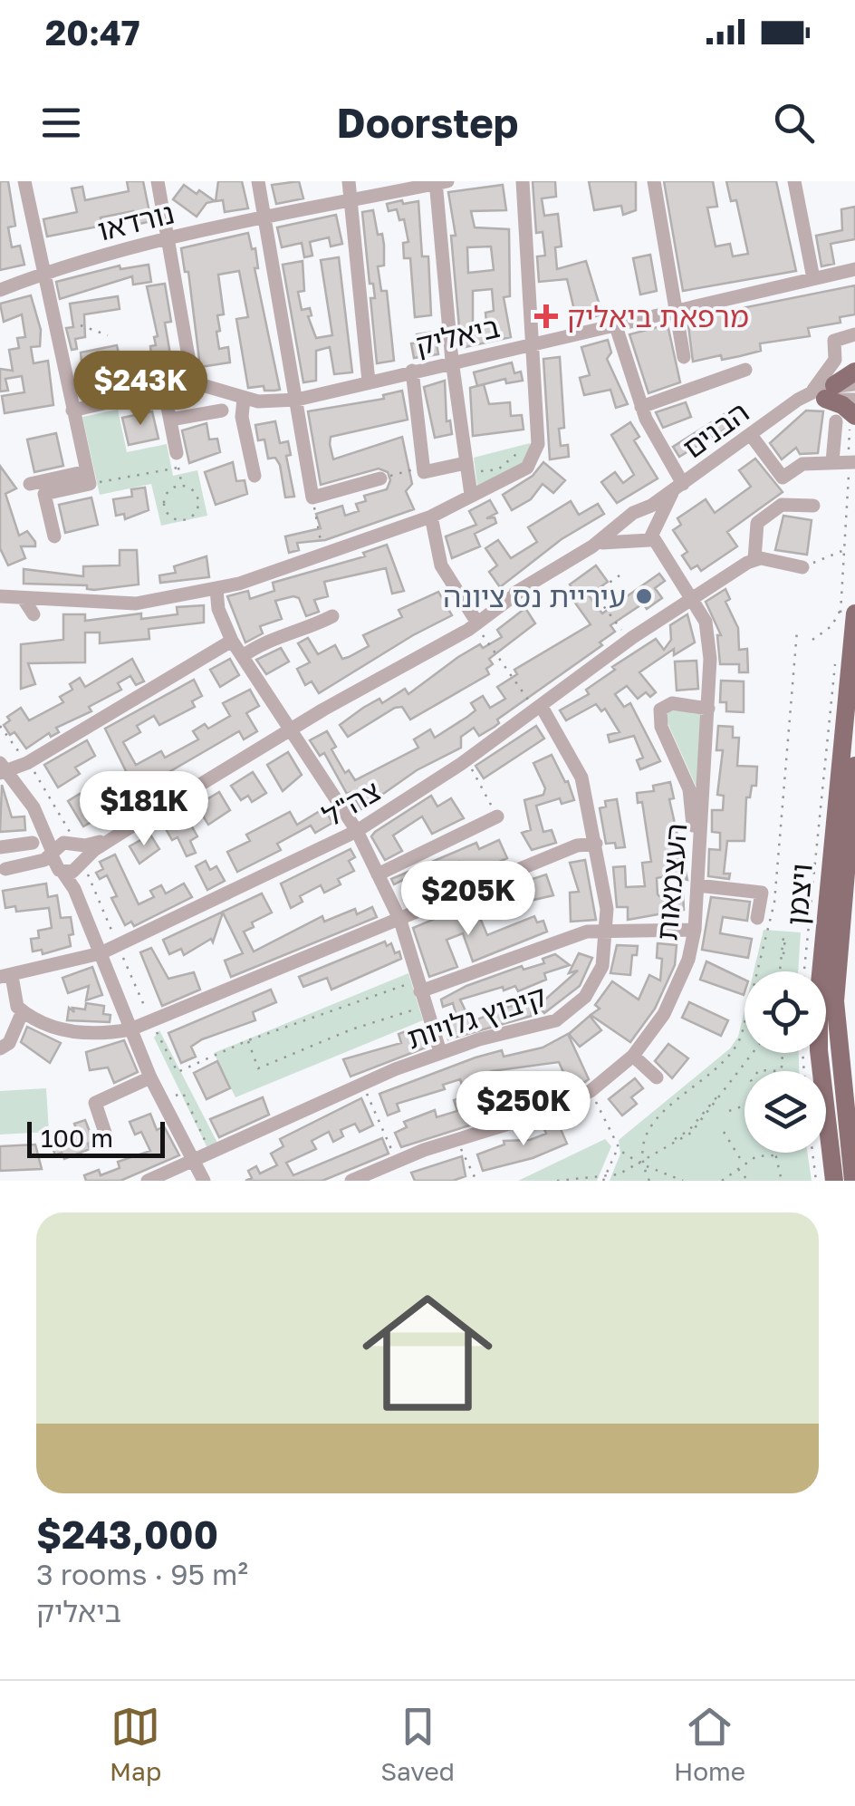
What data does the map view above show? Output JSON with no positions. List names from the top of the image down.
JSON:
{
  "streets": {
    "main road": ["ויצמן"],
    "street": [
      "נורדאו",
      "ביאליק",
      "הבנים",
      "צה\"ל",
      "העצמאות",
      "קיבוץ גלויות"
    ]
  },
  "crossings": [
    ["הבנים", "העצמאות"],
    ["צה\"ל", "העצמאות"],
    ["צה\"ל", "קיבוץ גלויות"]
  ],
  "places": {
    "health": ["מרפאת ביאליק"],
    "other": ["עיריית נס ציונה"]
  },
  "scale_bar": "100 m",
  "page": {
    "status": "20:47",
    "header": "Doorstep",
    "price": [
      "$243K",
      "$181K",
      "$205K",
      "$250K"
    ],
    "scale": "100 m",
    "list": [
      {
        "name": "$243,000",
        "note": "3 rooms · 95 m² · ביאליק"
      }
    ],
    "tabs": ["Map", "Saved", "Home"]
  }
}
